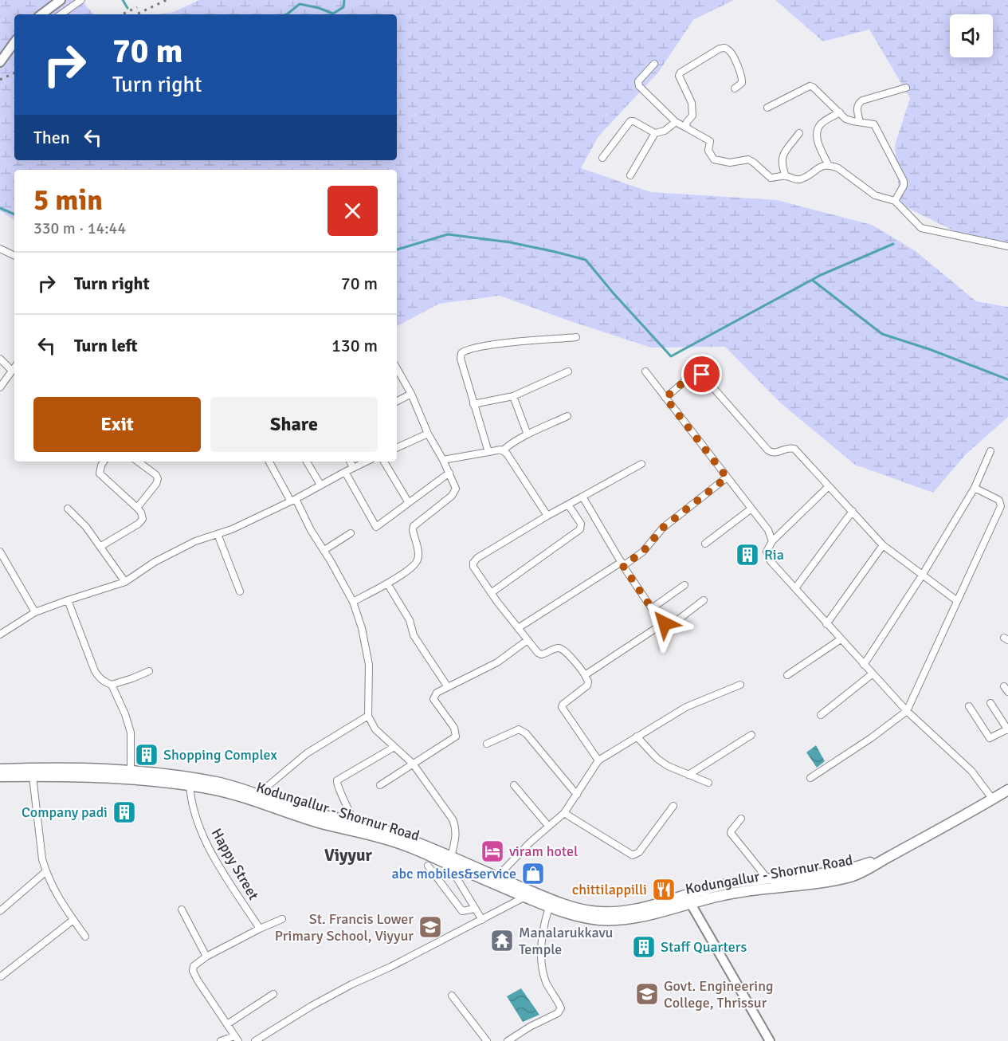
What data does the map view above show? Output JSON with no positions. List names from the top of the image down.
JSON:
{
  "streets": {
    "main road": ["Kodungallur - Shornur Road"],
    "street": ["Happy Street"]
  },
  "crossings": [
    ["Kodungallur - Shornur Road", "Happy Street"]
  ],
  "districts": ["Viyyur"],
  "places": {
    "building": [
      "Ria",
      "Shopping Complex",
      "Company padi",
      "Staff Quarters"
    ],
    "hotel": ["viram hotel"],
    "shop": ["abc mobiles&service"],
    "restaurant": ["chittilappilli"],
    "school or university": ["St. Francis Lower Primary School, Viyyur", "Govt. Engineering College, Thrissur"],
    "temple": ["Manalarukkavu Temple"]
  },
  "page": {
    "turn": ["70 m", "Turn right"],
    "then": "Then",
    "heading": ["5 min", "330 m · 14:44"],
    "list": [
      {
        "name": "Turn right",
        "value": "70 m"
      },
      {
        "name": "Turn left",
        "value": "130 m"
      }
    ],
    "buttons": ["Exit", "Share"]
  }
}
